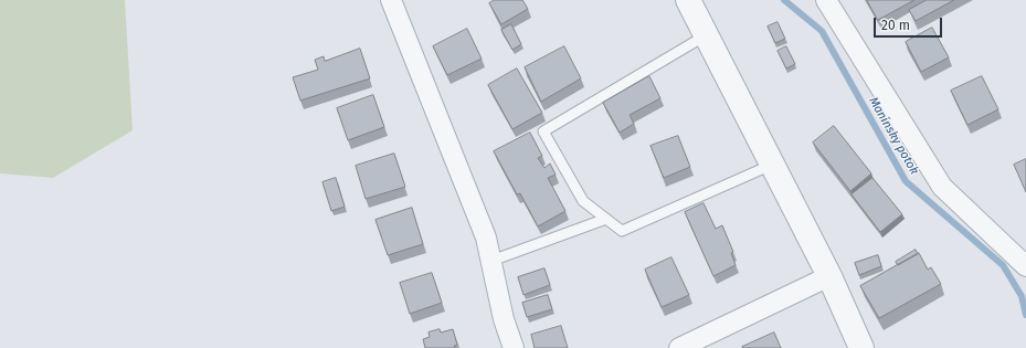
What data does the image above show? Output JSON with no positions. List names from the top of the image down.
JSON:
{
  "water": ["Manínsky potok"],
  "scale_bar": "20 m"
}
